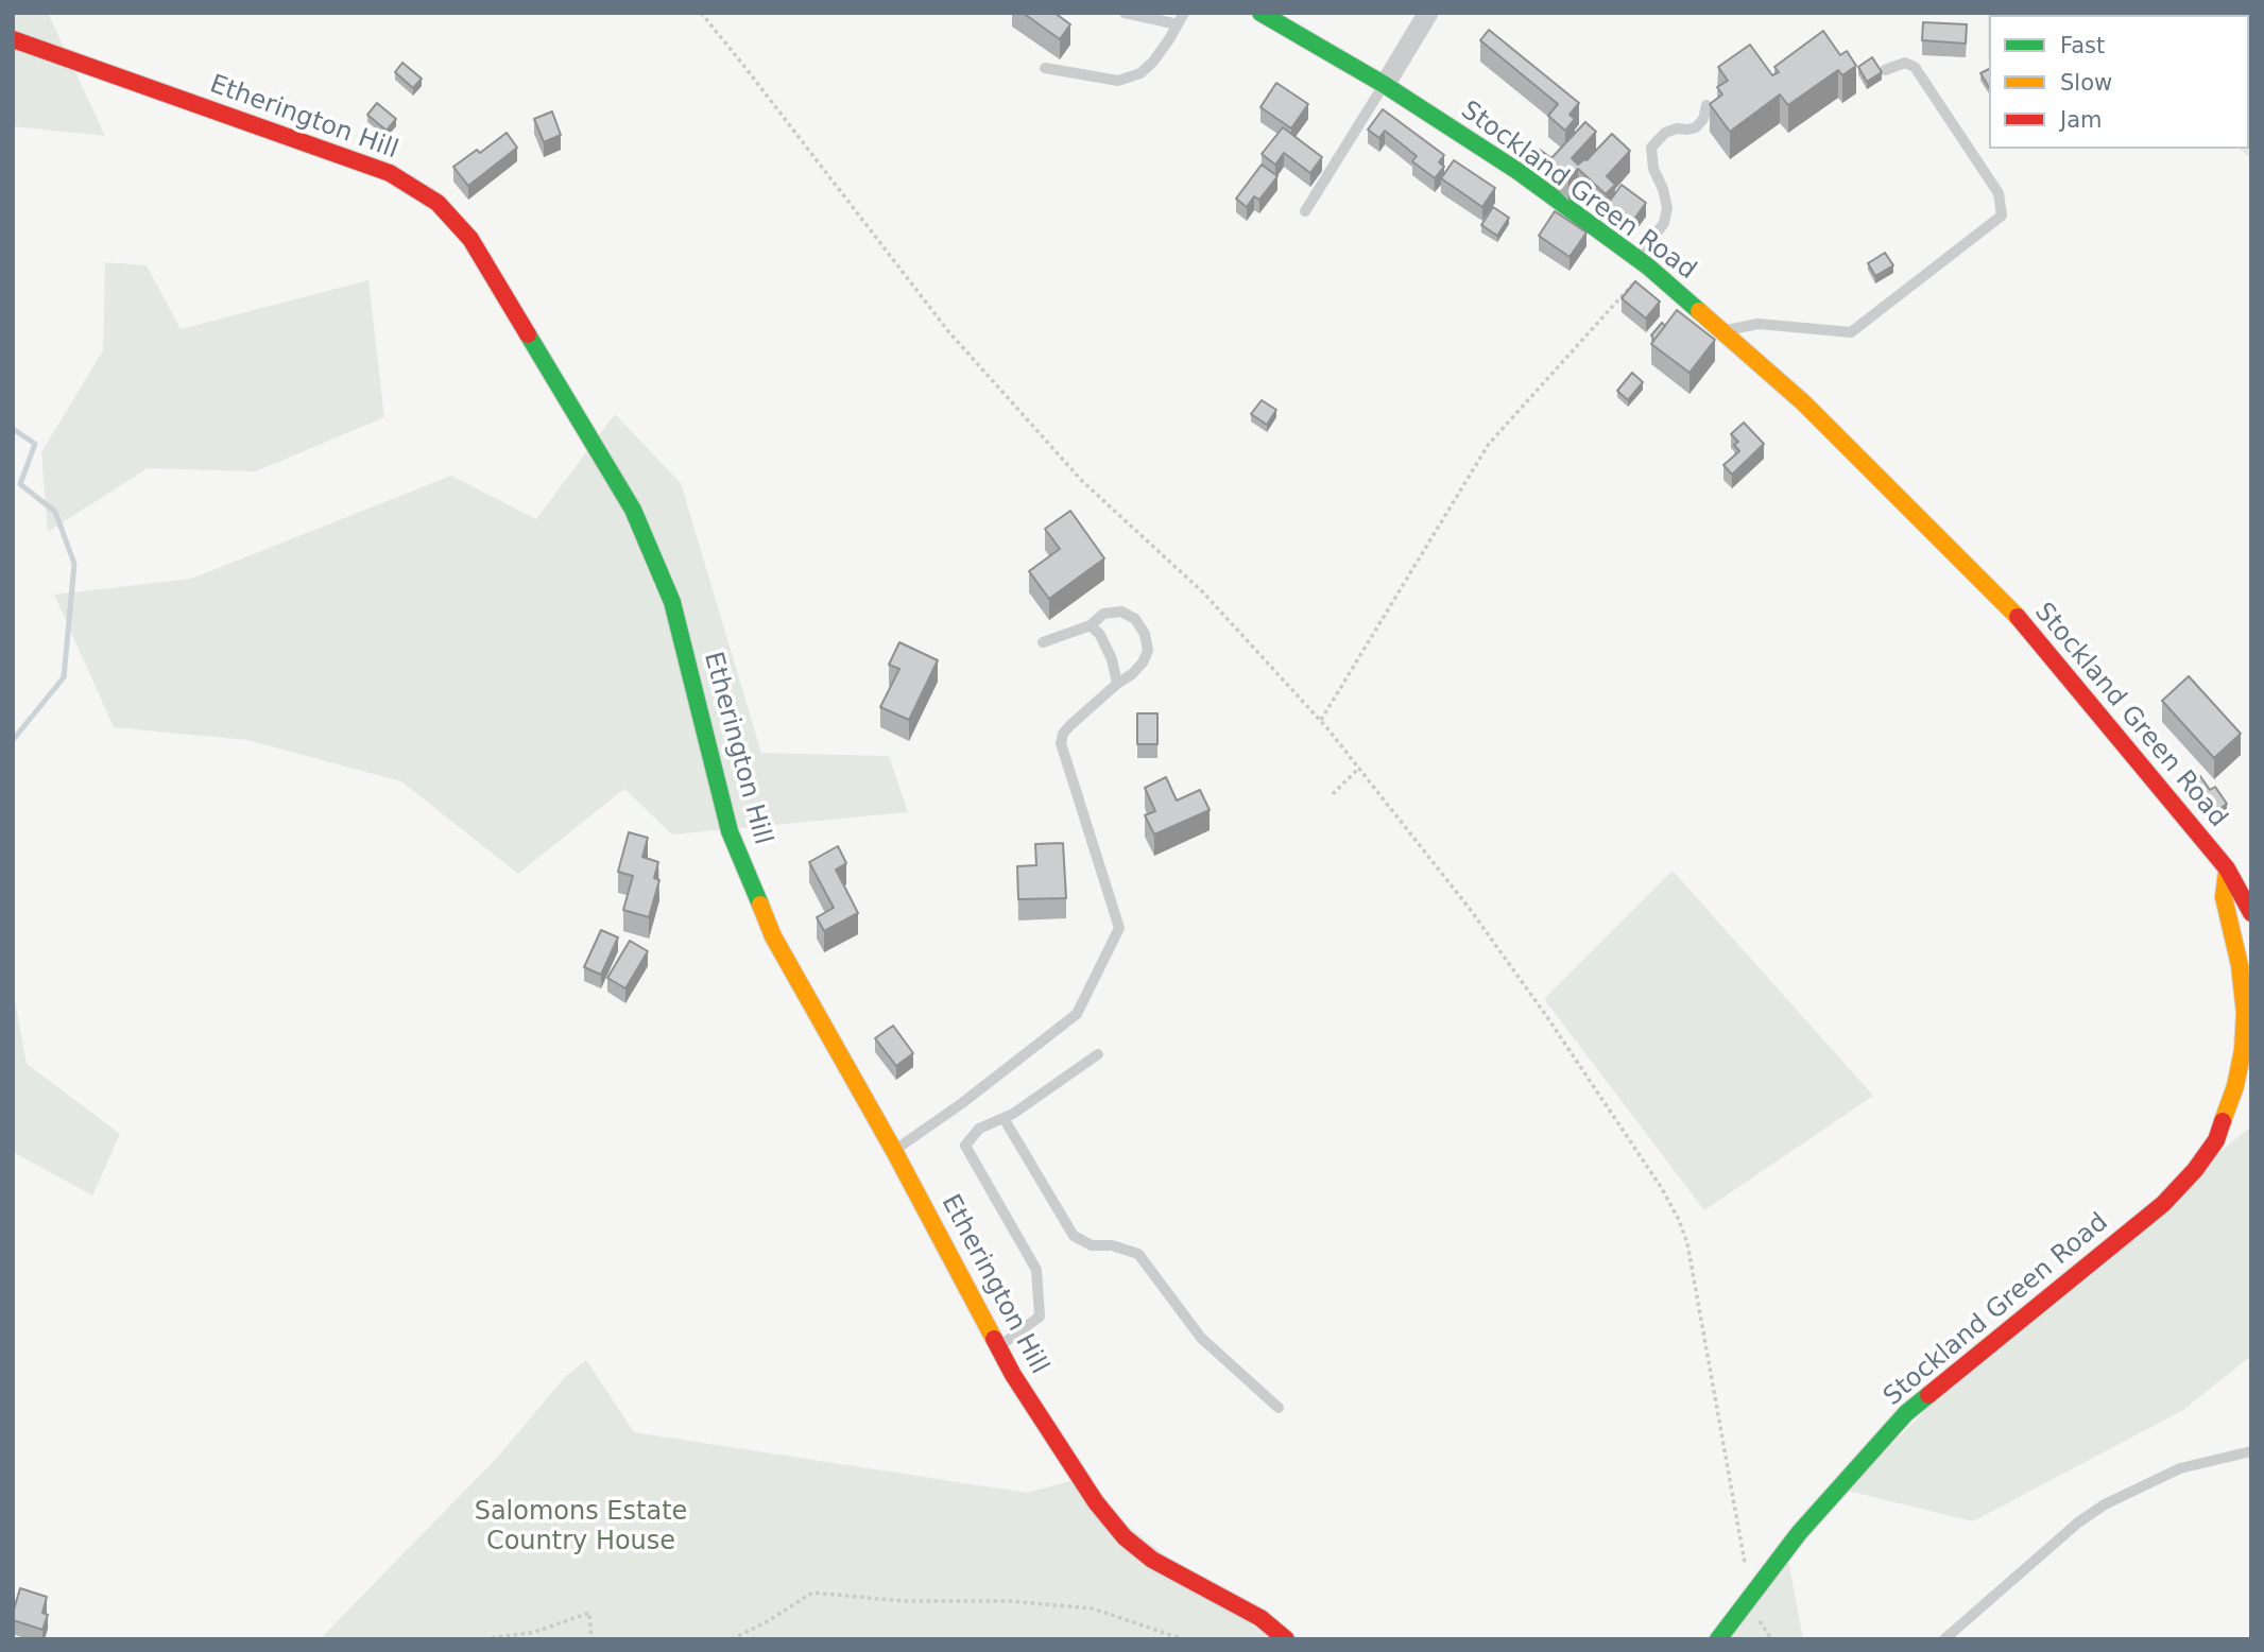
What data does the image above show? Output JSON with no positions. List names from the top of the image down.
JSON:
{
  "streets": {
    "street": ["Etherington Hill", "Stockland Green Road"]
  },
  "parks": ["Salomons Estate Country House"],
  "legend": ["Fast", "Slow", "Jam"]
}
